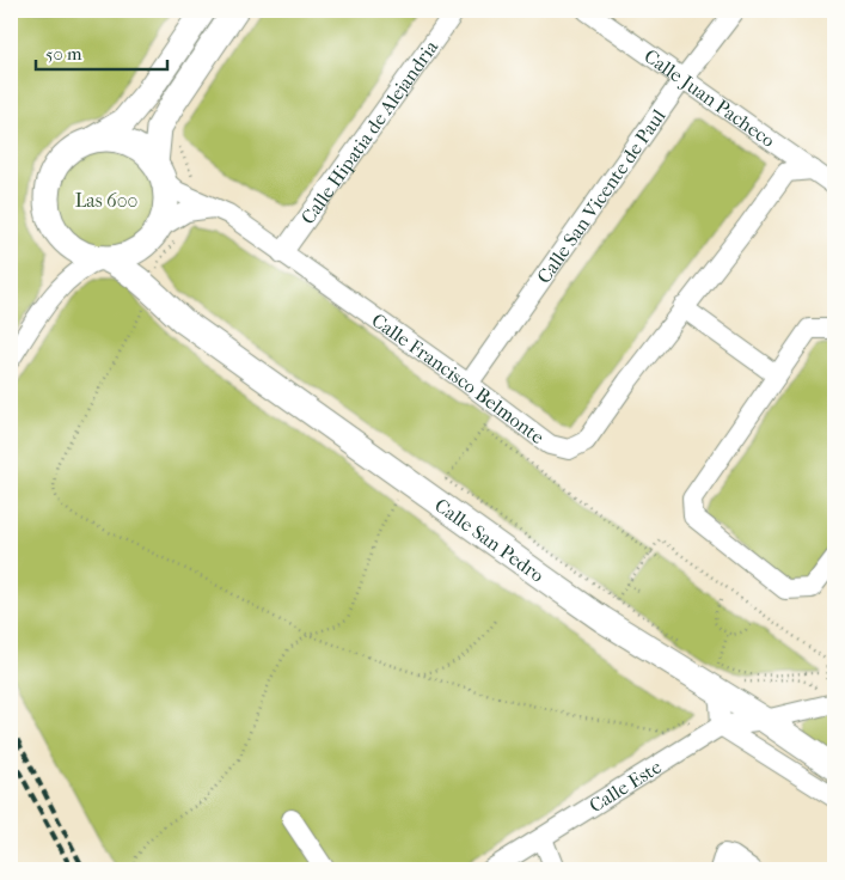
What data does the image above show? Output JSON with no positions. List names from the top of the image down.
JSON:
{
  "streets": {
    "main road": ["Calle San Pedro"],
    "street": [
      "Calle Juan Pacheco",
      "Calle Hipatia de Alejandria",
      "Calle San Vicente de Paul",
      "Calle Francisco Belmonte",
      "Calle Este"
    ]
  },
  "crossings": [
    ["Calle Juan Pacheco", "Calle San Vicente de Paul"],
    ["Calle Juan Pacheco", "Calle Francisco Belmonte"],
    ["Calle Hipatia de Alejandria", "Calle Francisco Belmonte"],
    ["Calle San Vicente de Paul", "Calle Francisco Belmonte"],
    ["Calle Francisco Belmonte", "Calle San Pedro"],
    ["Calle San Pedro", "Calle Este"]
  ],
  "parks": ["Las 600"],
  "scale_bar": "50 m"
}
